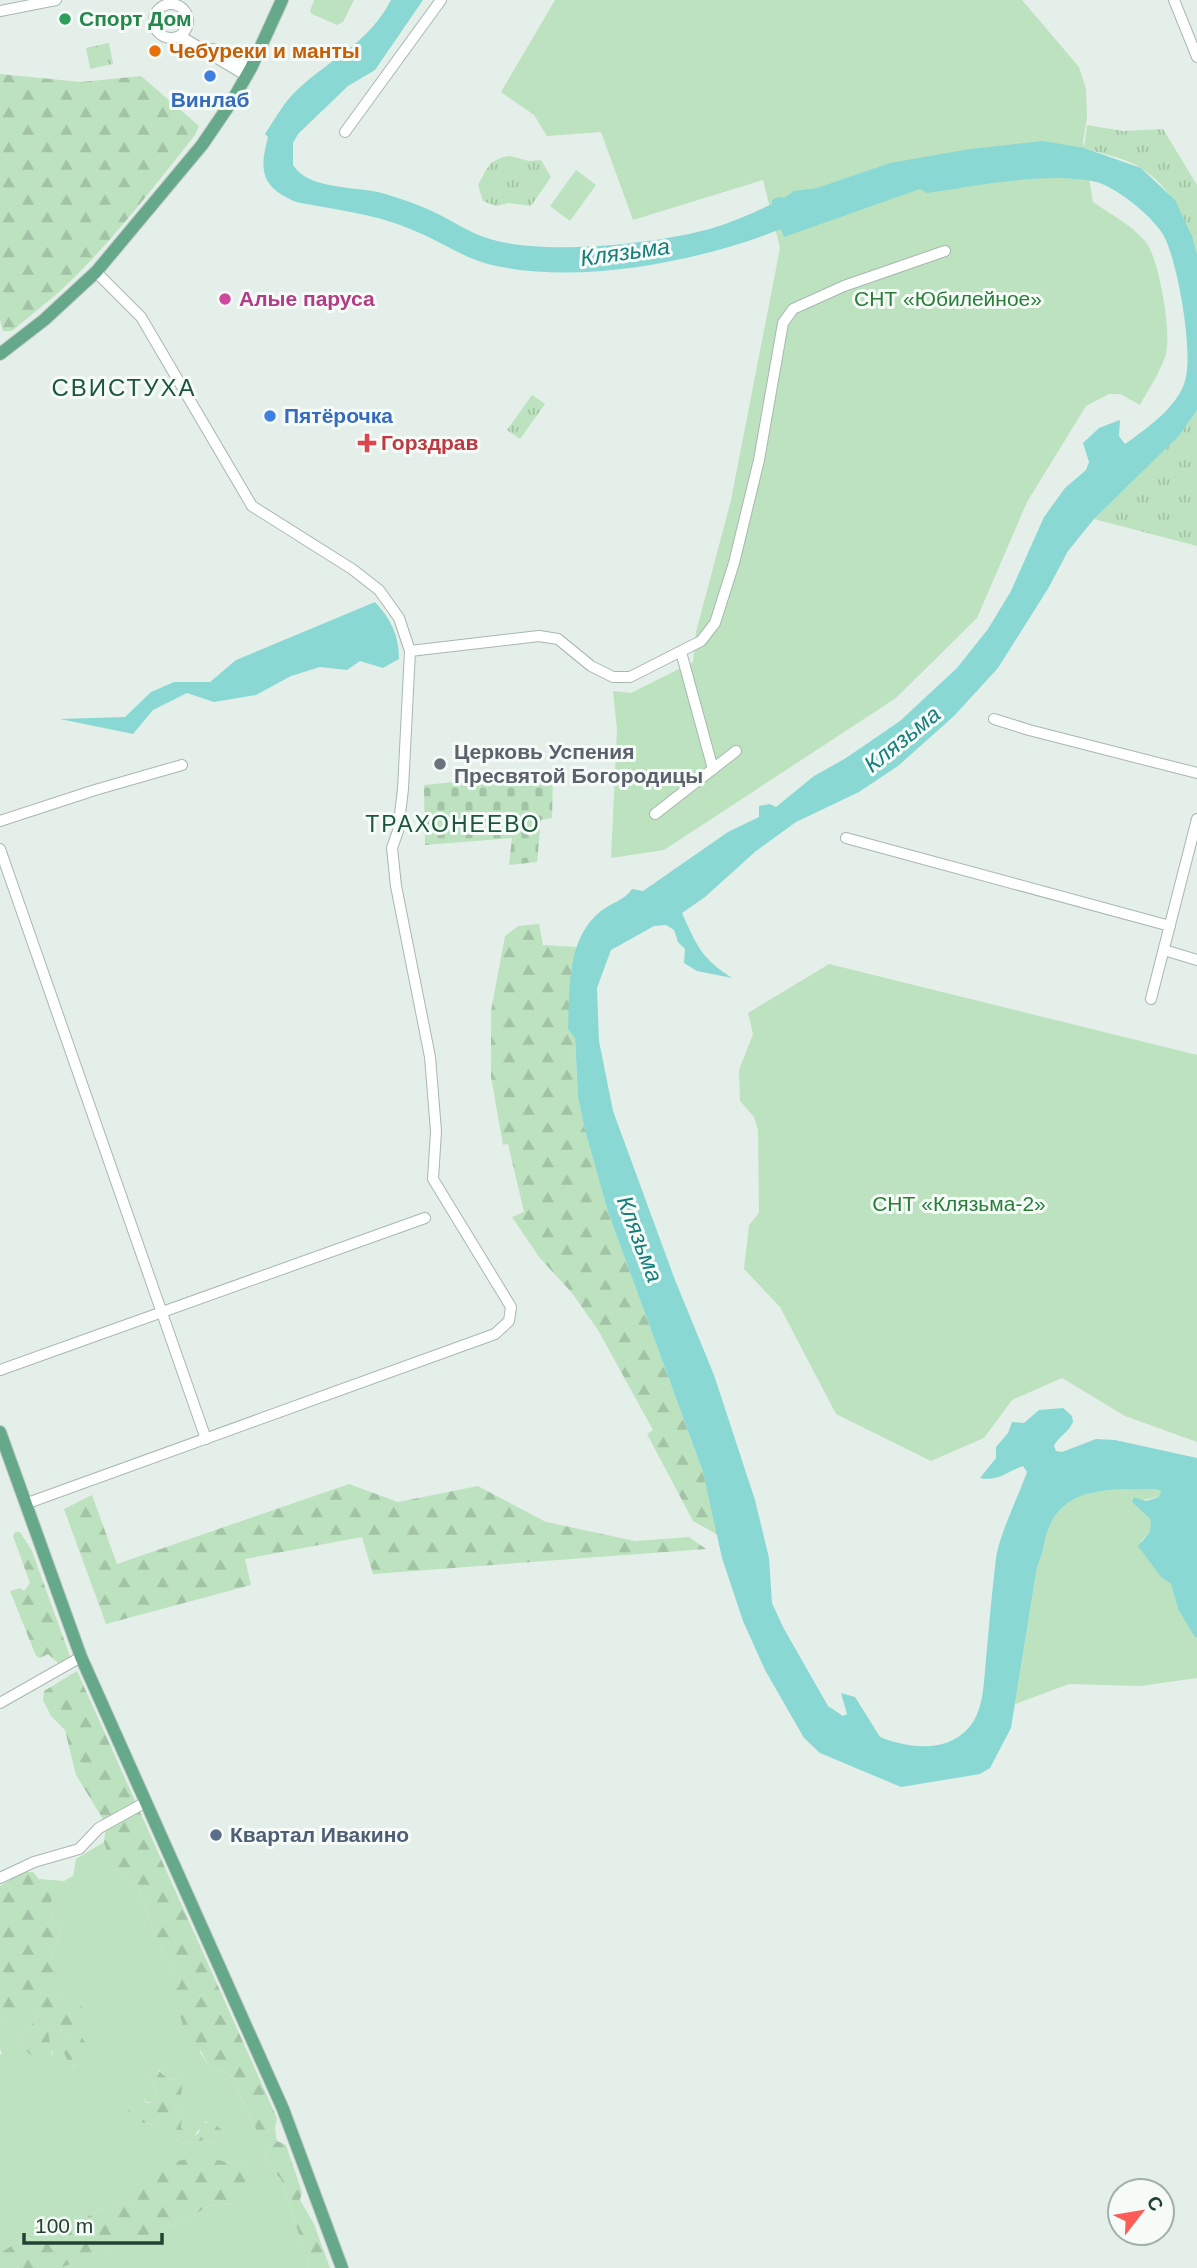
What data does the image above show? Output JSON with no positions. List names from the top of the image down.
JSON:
{
  "districts": ["СВИСТУХА", "ТРАХОНЕЕВО"],
  "water": ["Клязьма"],
  "parks": ["СНТ «Юбилейное»", "СНТ «Клязьма-2»"],
  "places": {
    "other": [
      "Спорт Дом",
      "Чебуреки и манты",
      "Винлаб",
      "Алые паруса",
      "Пятёрочка",
      "Церковь Успения Пресвятой Богородицы",
      "Квартал Ивакино"
    ],
    "health": ["Горздрав"]
  },
  "scale_bar": "100 m",
  "north": "top right"
}
